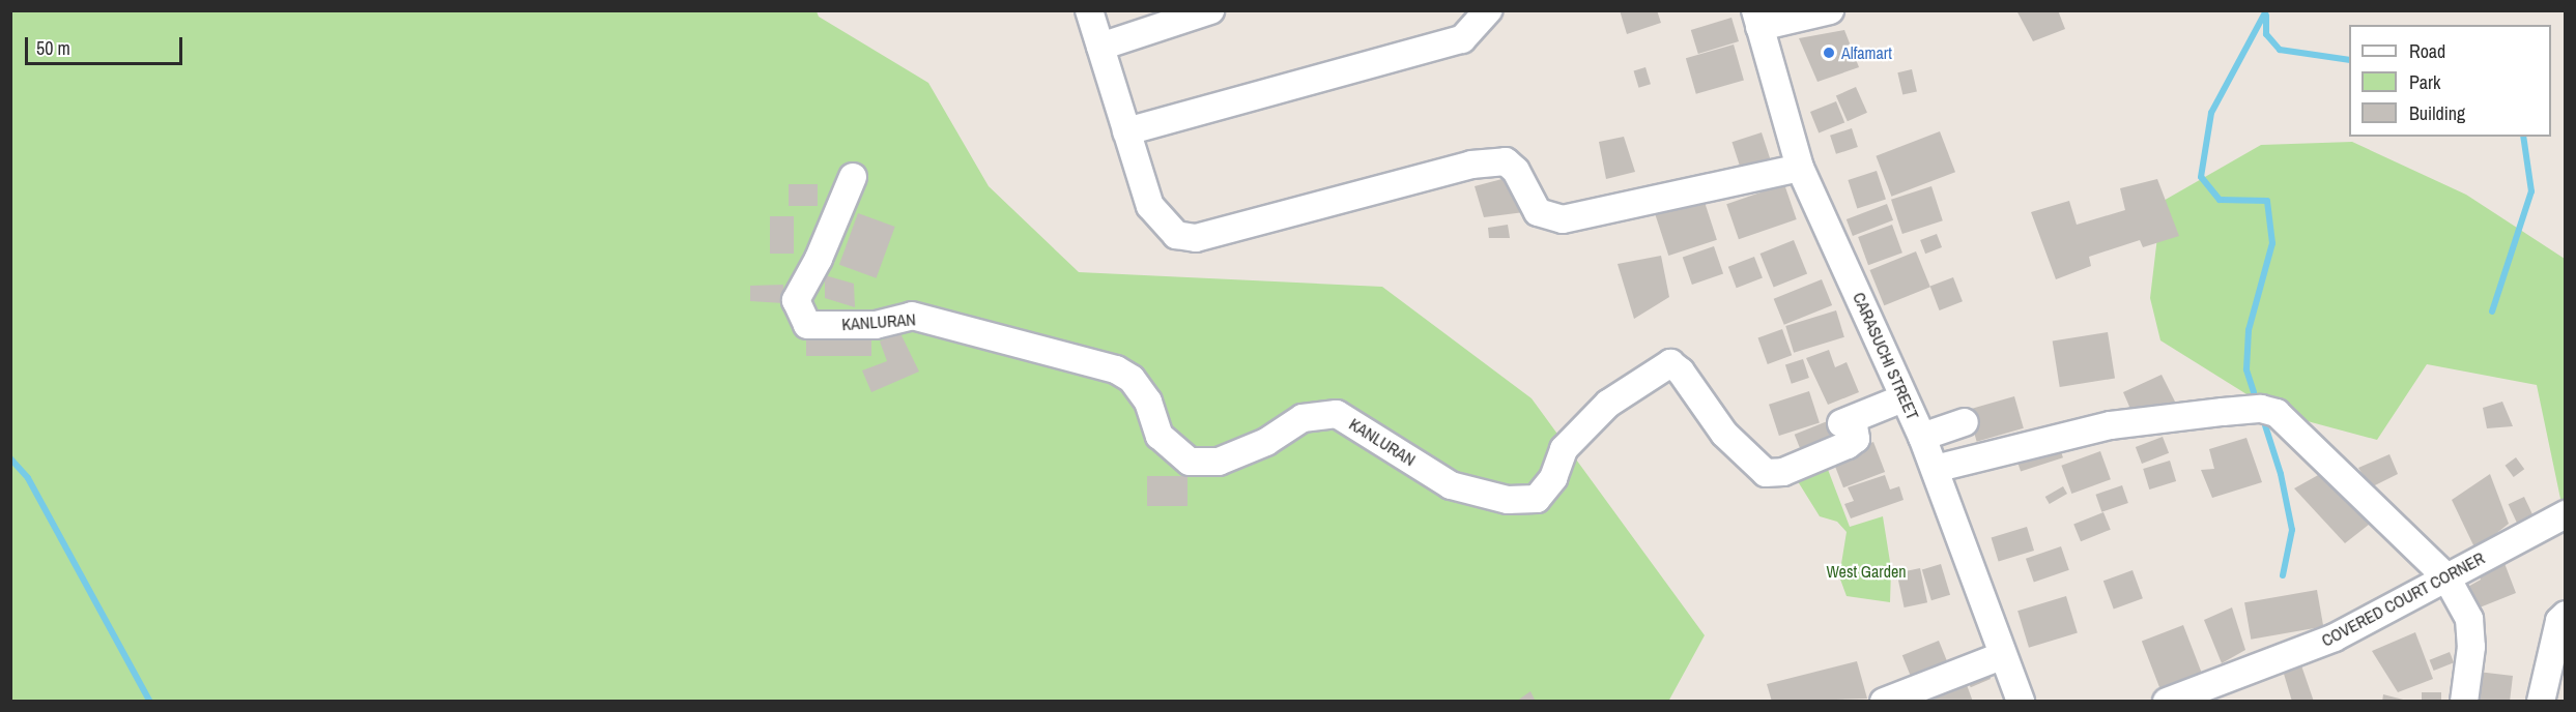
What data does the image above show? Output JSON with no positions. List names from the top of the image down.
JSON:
{
  "streets": {
    "street": ["KANLURAN", "CARASUCHI STREET", "COVERED COURT CORNER"]
  },
  "crossings": [
    ["KANLURAN", "CARASUCHI STREET"]
  ],
  "parks": ["West Garden"],
  "places": ["Alfamart"],
  "legend": ["Road", "Park", "Building"],
  "scale_bar": "50 m"
}
